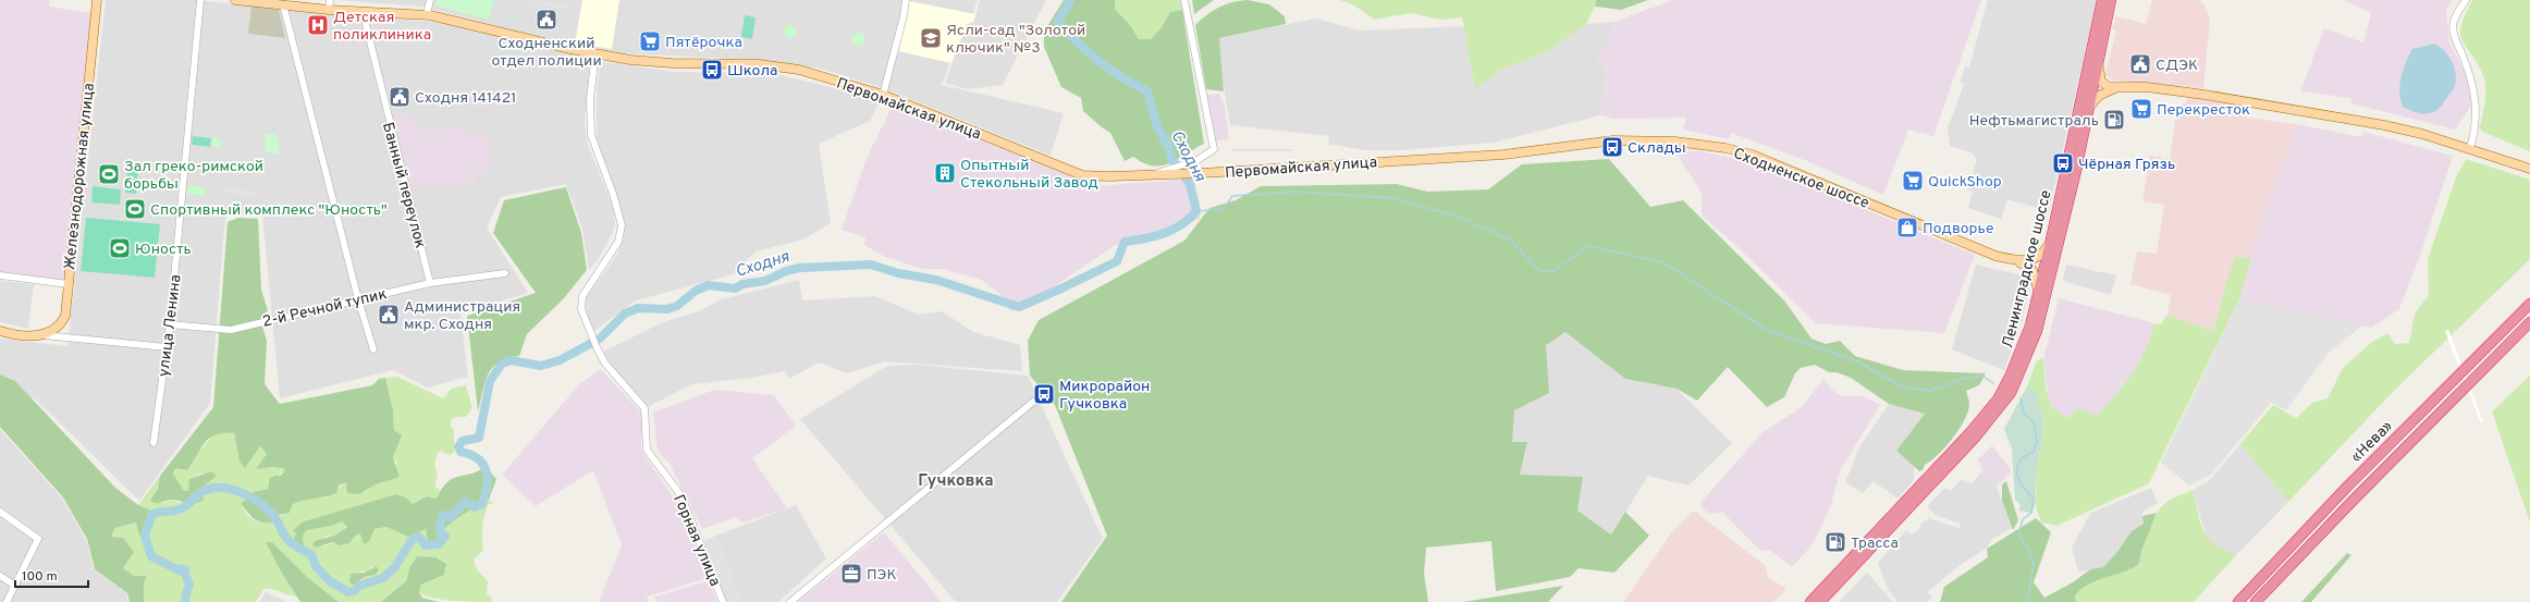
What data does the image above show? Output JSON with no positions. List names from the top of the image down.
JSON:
{
  "streets": {
    "highway": ["Ленинградское шоссе", "«Нева»"],
    "main road": ["Первомайская улица", "Железнодорожная улица", "Сходненское шоссе"],
    "street": [
      "Банный переулок",
      "2-й Речной тупик",
      "улица Ленина",
      "Горная улица"
    ]
  },
  "crossings": [
    ["Первомайская улица", "Сходненское шоссе"],
    ["Первомайская улица", "Банный переулок"],
    ["Первомайская улица", "Горная улица"],
    ["Сходненское шоссе", "Ленинградское шоссе"],
    ["Банный переулок", "2-й Речной тупик"],
    ["2-й Речной тупик", "улица Ленина"]
  ],
  "districts": ["Гучковка"],
  "water": ["Сходня"],
  "places": {
    "public building": [
      "Сходненский отдел полиции",
      "СДЭК",
      "Сходня 141421",
      "Администрация мкр. Сходня"
    ],
    "hospital": ["Детская поликлиника"],
    "school or university": ["Ясли-сад \"Золотой ключик\" №3"],
    "supermarket": ["Пятёрочка", "Перекресток", "QuickShop"],
    "bus stop": [
      "Школа",
      "Склады",
      "Чёрная Грязь",
      "Микрорайон Гучковка"
    ],
    "fuel station": ["Нефтьмагистраль", "Трасса"],
    "building": ["Опытный Стекольный Завод"],
    "sports": ["Зал греко-римской борьбы", "Спортивный комплекс \"Юность\"", "Юность"],
    "shop": ["Подворье"],
    "office": ["ПЭК"]
  },
  "scale_bar": "100 m"
}
